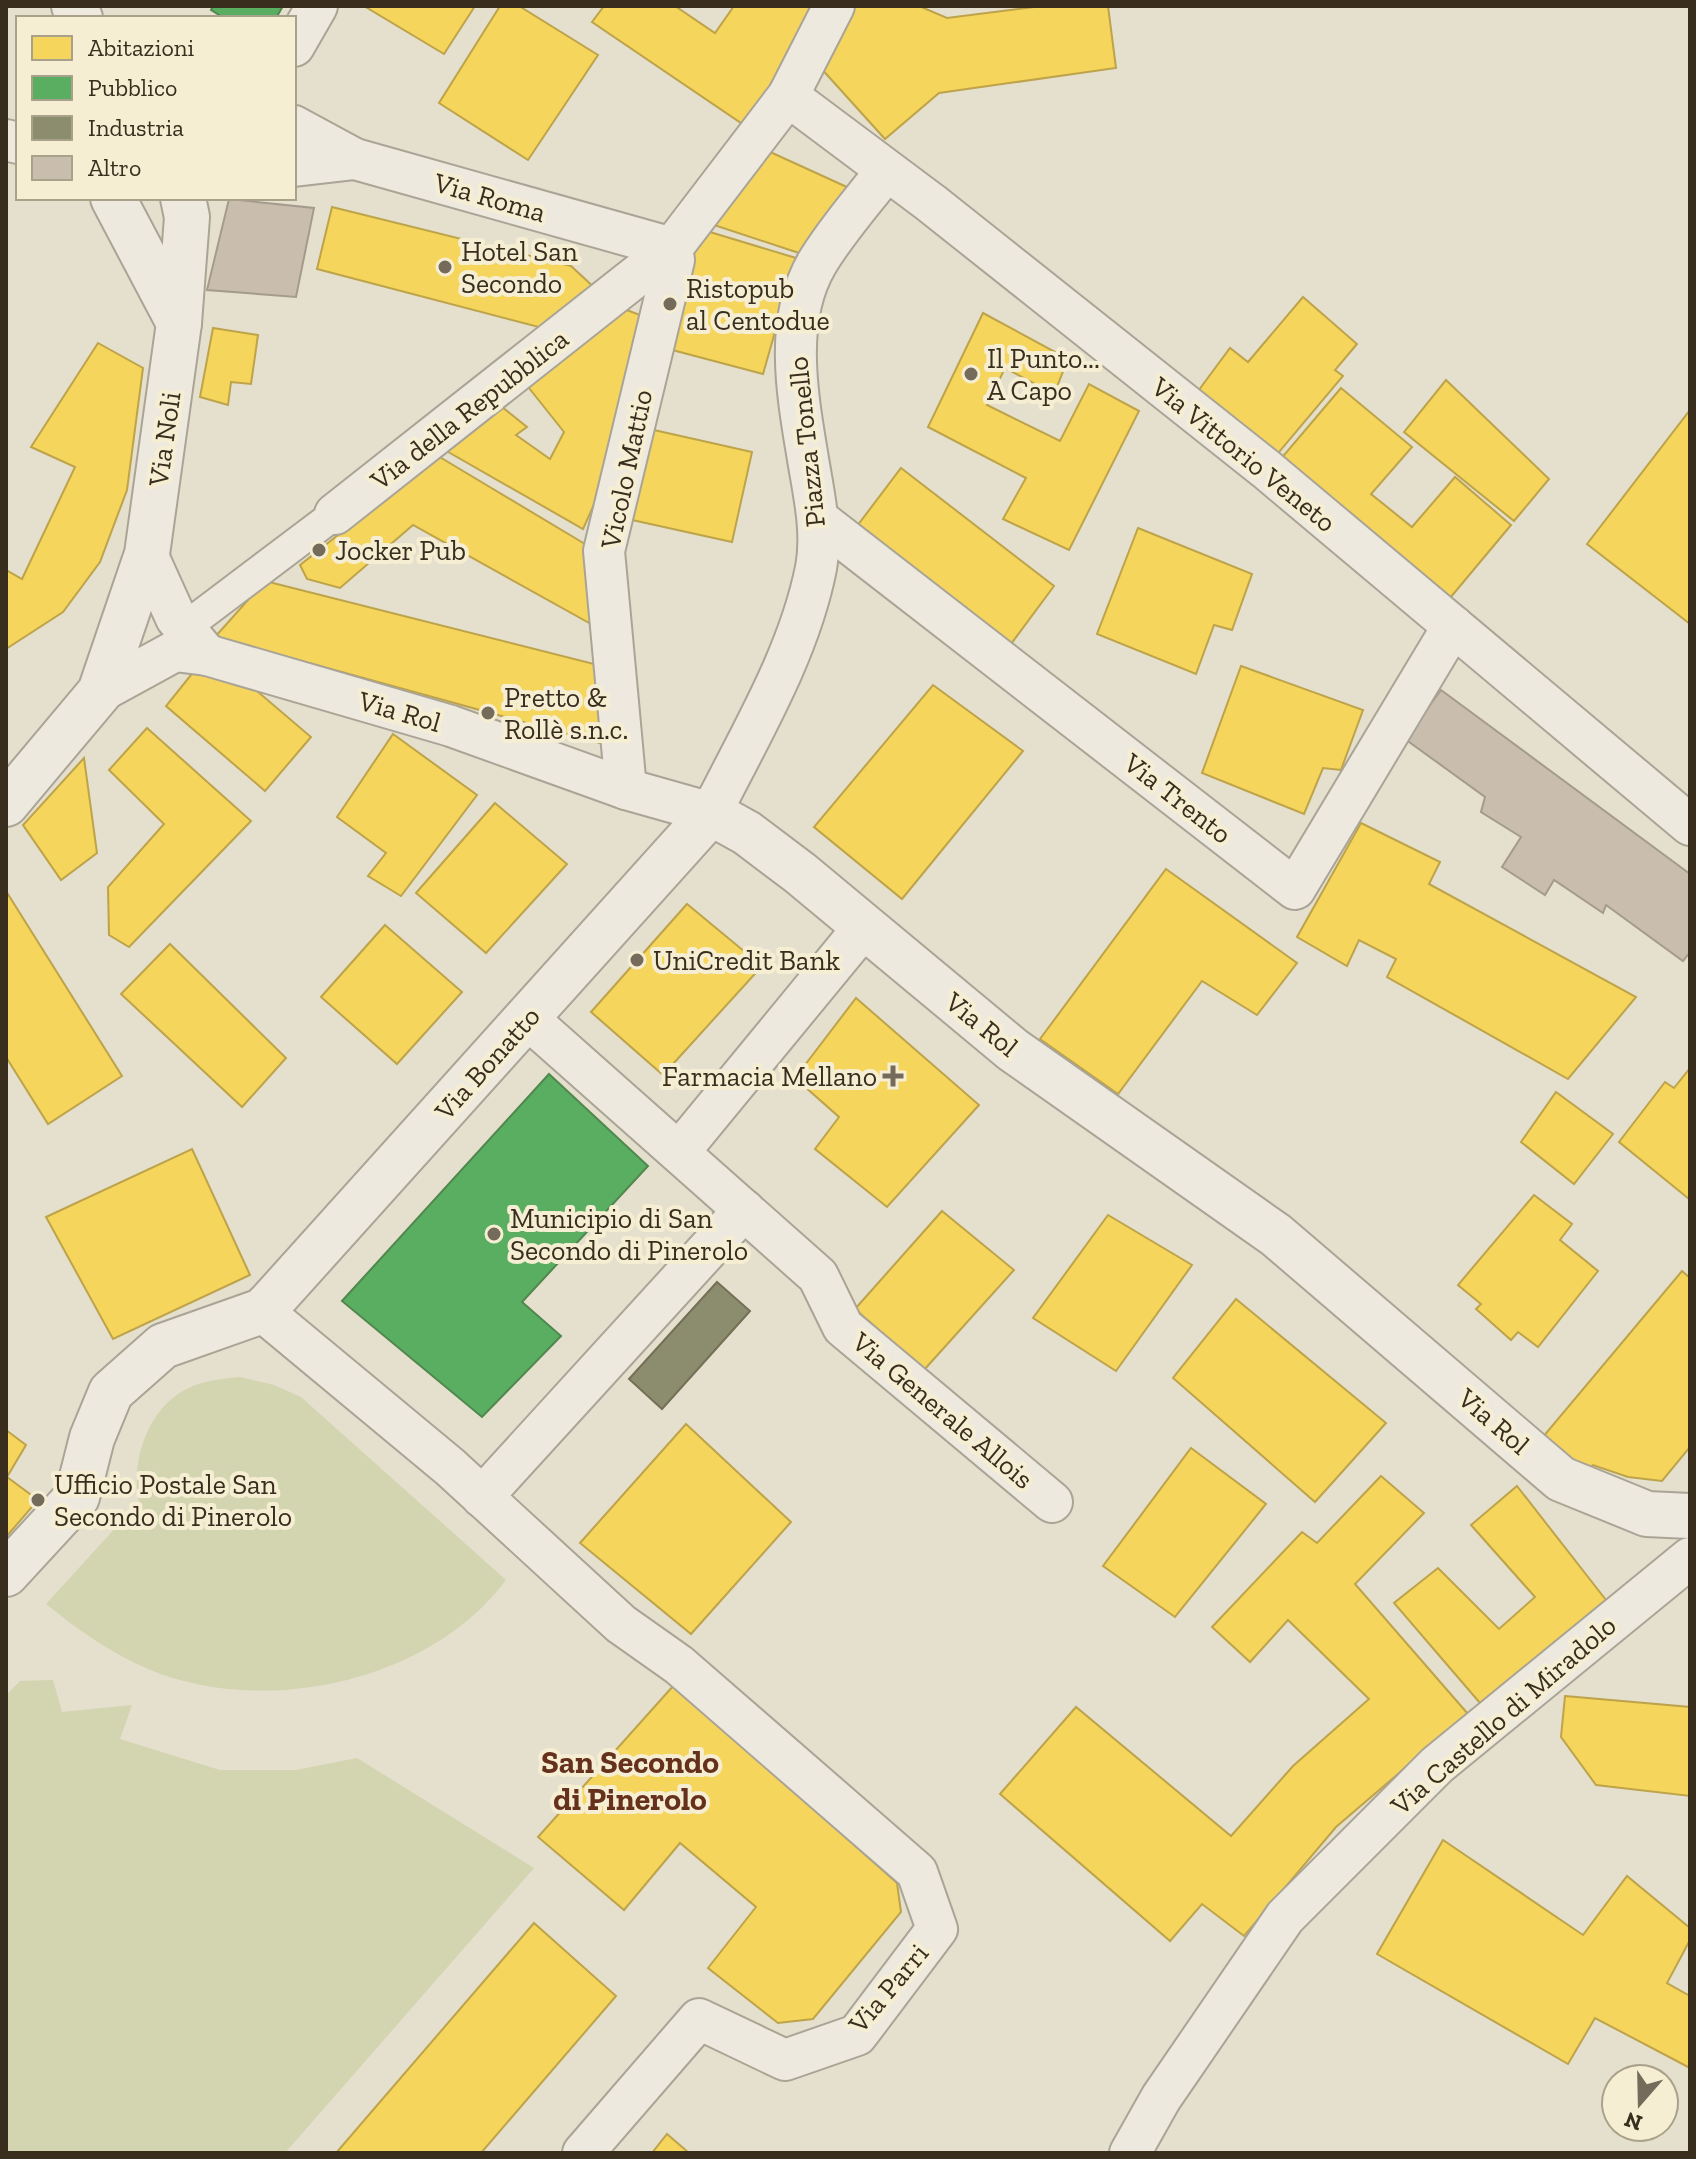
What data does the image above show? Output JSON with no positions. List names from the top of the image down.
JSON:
{
  "streets": {
    "street": [
      "Via Roma",
      "Via della Repubblica",
      "Via Noli",
      "Piazza Tonello",
      "Via Vittorio Veneto",
      "Vicolo Mattio",
      "Via Rol",
      "Via Trento",
      "Via Bonatto",
      "Via Generale Allois",
      "Via Castello di Miradolo",
      "Via Parri"
    ]
  },
  "crossings": [
    ["Via Roma", "Via della Repubblica"],
    ["Via Roma", "Vicolo Mattio"],
    ["Via della Repubblica", "Via Vittorio Veneto"],
    ["Via della Repubblica", "Vicolo Mattio"],
    ["Via della Repubblica", "Via Rol"],
    ["Via Noli", "Via Rol"],
    ["Piazza Tonello", "Via Vittorio Veneto"],
    ["Piazza Tonello", "Via Rol"],
    ["Piazza Tonello", "Via Trento"],
    ["Piazza Tonello", "Via Bonatto"],
    ["Via Vittorio Veneto", "Via Trento"],
    ["Vicolo Mattio", "Via Rol"],
    ["Via Rol", "Via Bonatto"],
    ["Via Bonatto", "Via Generale Allois"]
  ],
  "districts": ["San Secondo di Pinerolo"],
  "places": {
    "other": [
      "Hotel San Secondo",
      "Ristopub al Centodue",
      "Il Punto... A Capo",
      "Jocker Pub",
      "Pretto & Rollè s.n.c.",
      "UniCredit Bank",
      "Municipio di San Secondo di Pinerolo",
      "Ufficio Postale San Secondo di Pinerolo"
    ],
    "health": ["Farmacia Mellano"]
  },
  "legend": [
    "Abitazioni",
    "Pubblico",
    "Industria",
    "Altro"
  ],
  "north": "bottom"
}
